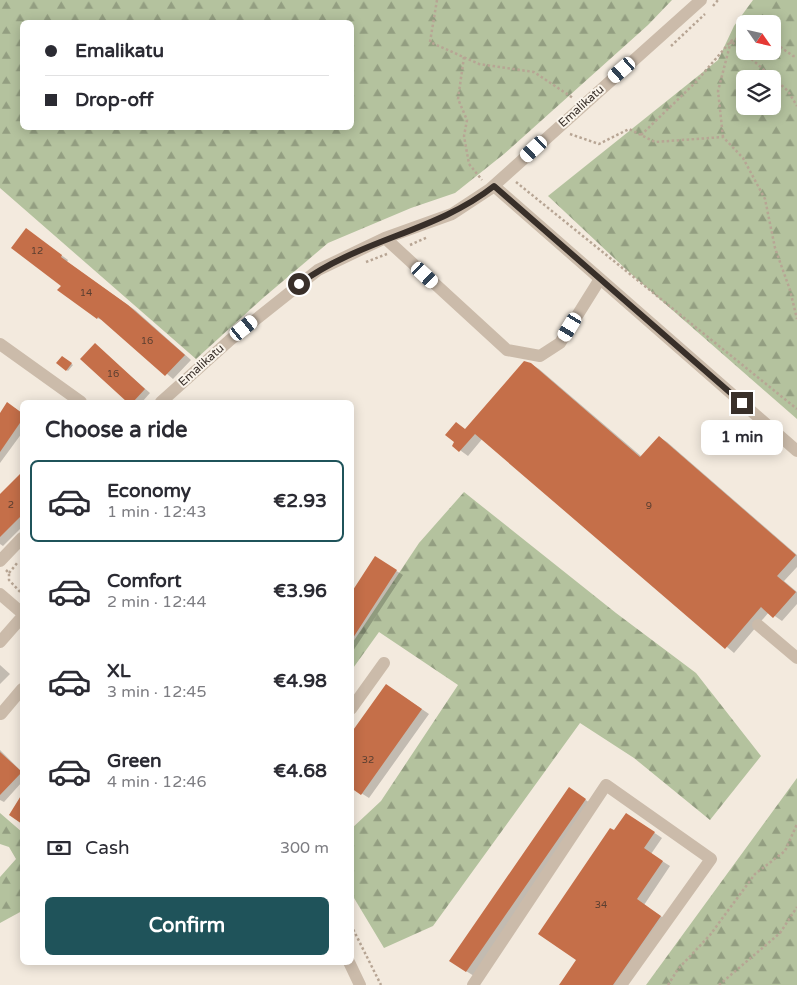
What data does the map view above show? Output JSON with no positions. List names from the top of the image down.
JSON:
{
  "streets": {
    "street": ["Emalikatu"]
  },
  "house_numbers": [
    "12",
    "14",
    "16",
    "16",
    "2",
    "9",
    "32",
    "34"
  ],
  "north": "bottom right",
  "page": {
    "banner": ["Emalikatu", "Drop-off"],
    "heading": "Choose a ride",
    "bubble": "1 min",
    "list": [
      {
        "name": "Economy",
        "note": "1 min · 12:43",
        "value": "€2.93"
      },
      {
        "name": "Comfort",
        "note": "2 min · 12:44",
        "value": "€3.96"
      },
      {
        "name": "XL",
        "note": "3 min · 12:45",
        "value": "€4.98"
      },
      {
        "name": "Green",
        "note": "4 min · 12:46",
        "value": "€4.68"
      }
    ],
    "pay": ["Cash", "300 m"],
    "buttons": "Confirm"
  }
}
